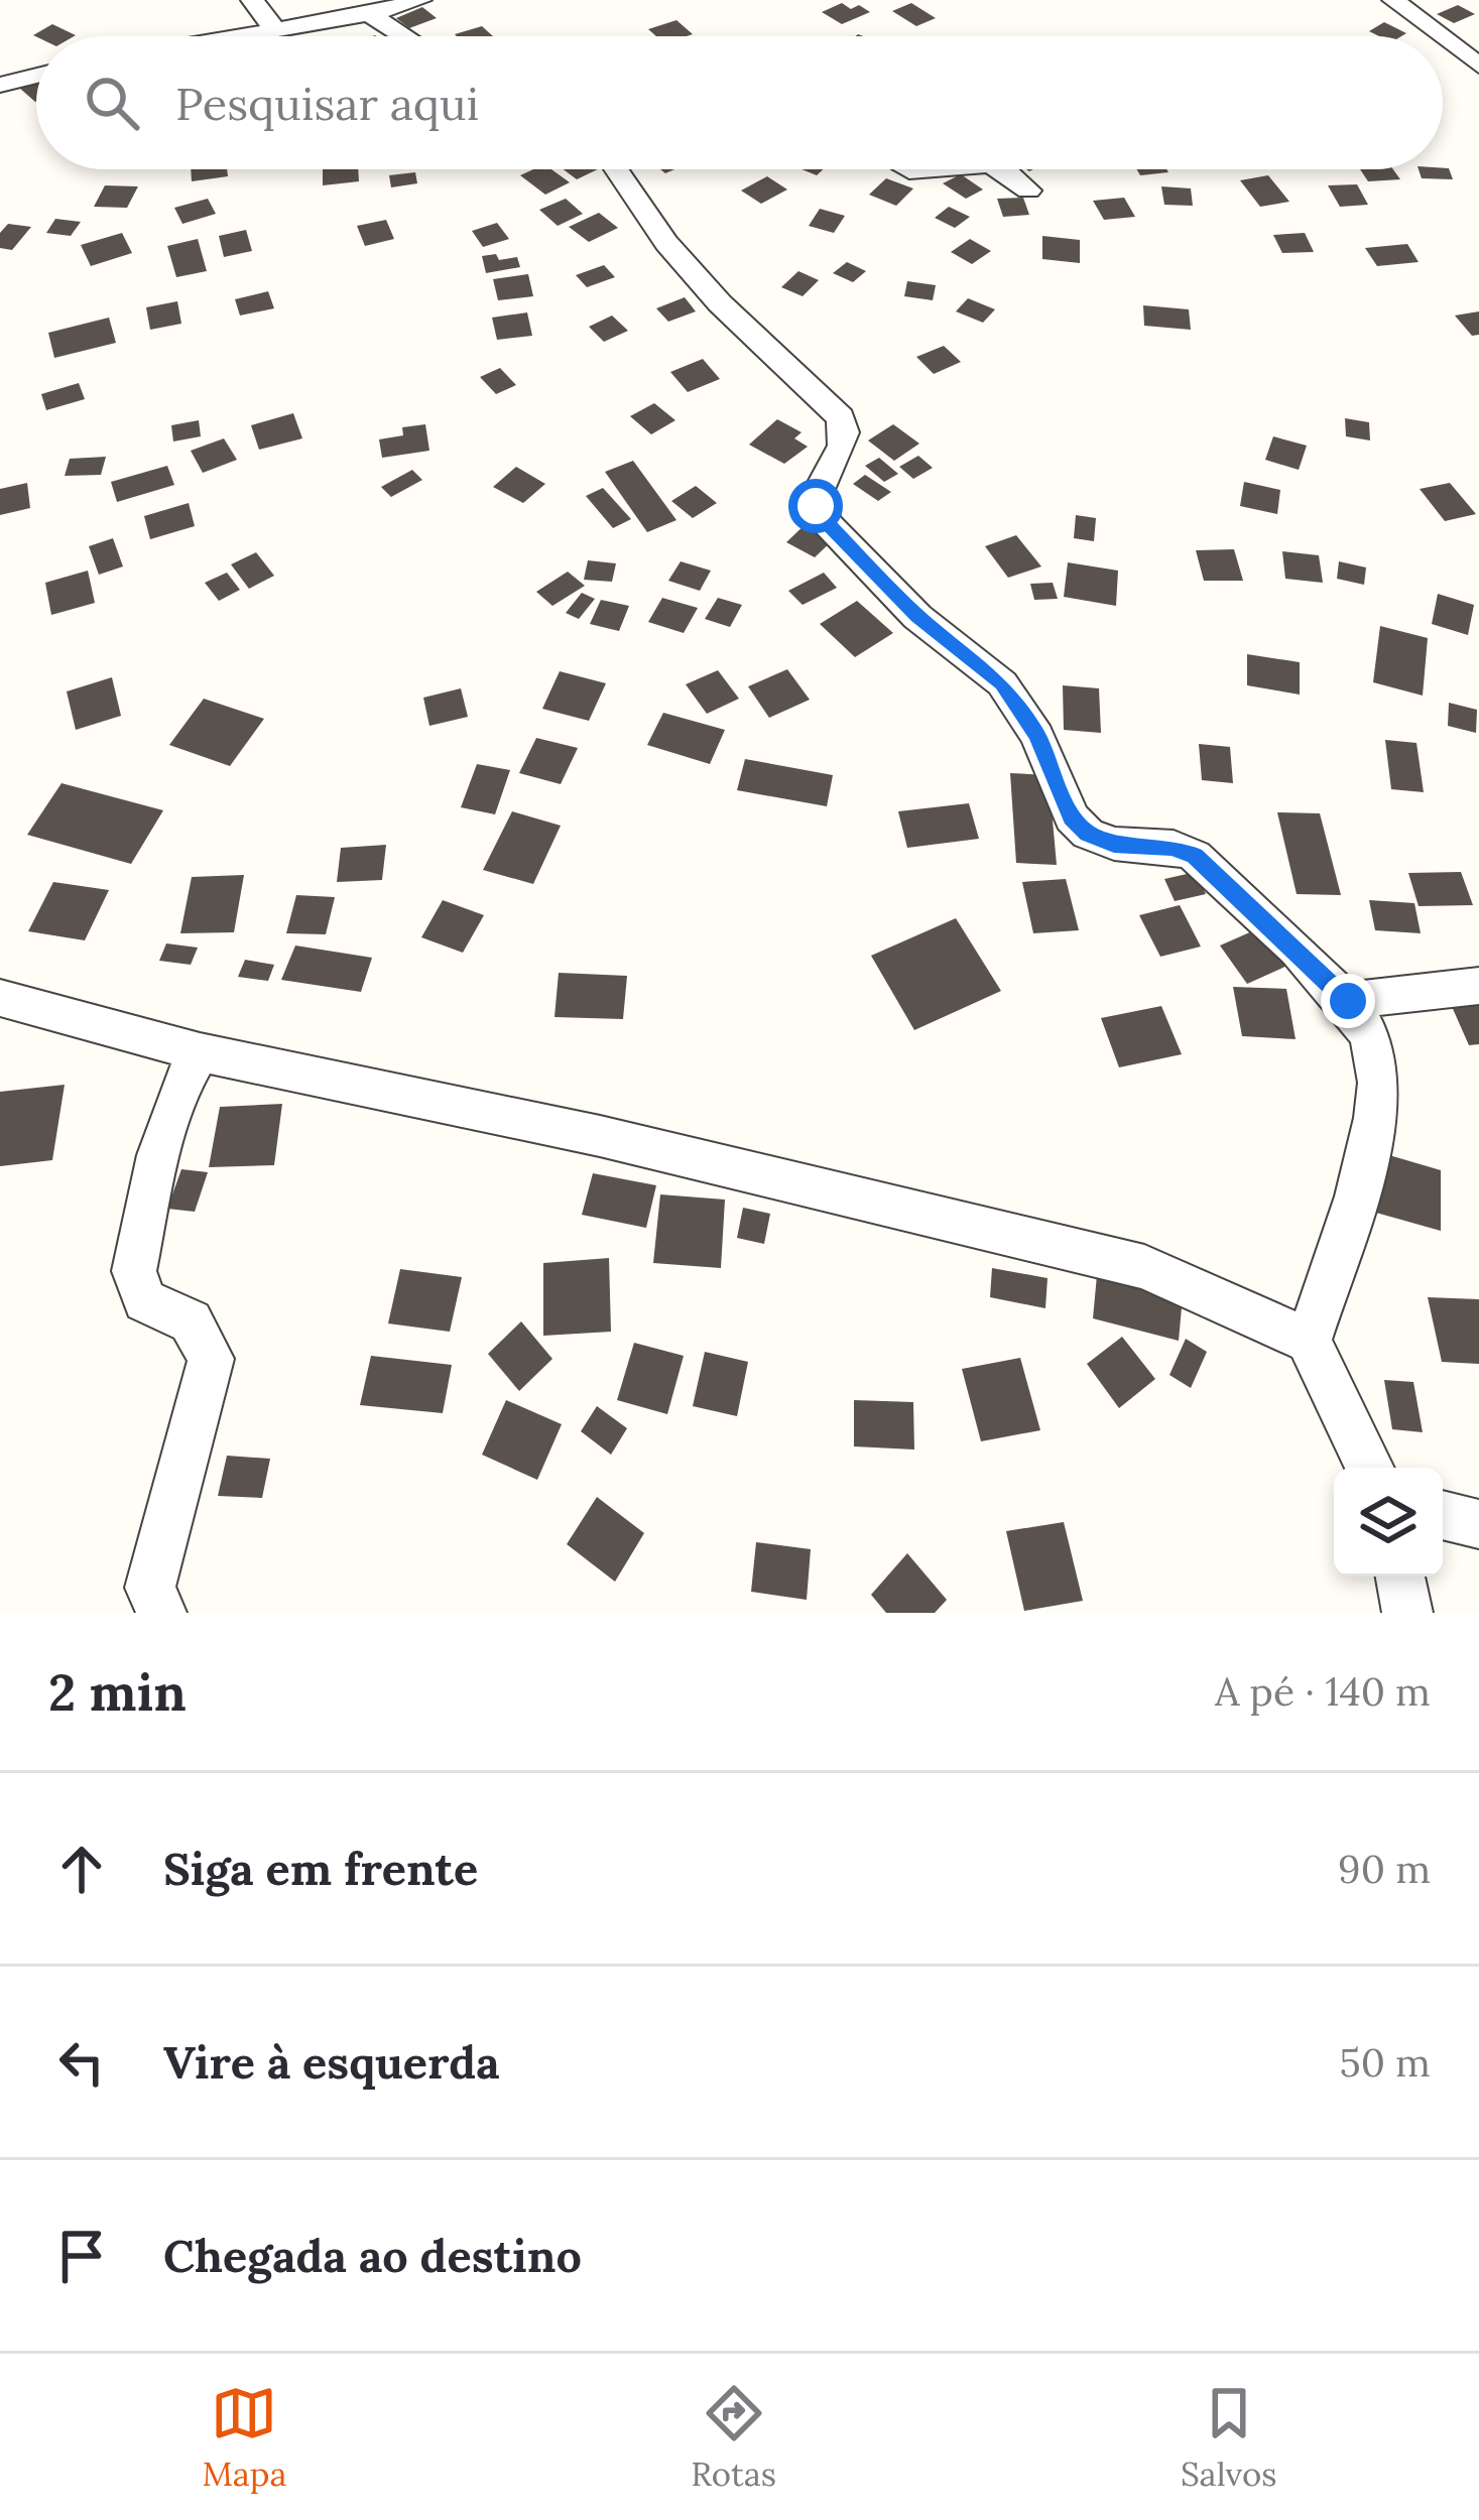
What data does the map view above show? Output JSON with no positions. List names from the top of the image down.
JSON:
{
  "page": {
    "search": "Pesquisar aqui",
    "heading": ["2 min", "A pé · 140 m"],
    "list": [
      ["Siga em frente", "90 m"],
      ["Vire à esquerda", "50 m"],
      "Chegada ao destino"
    ],
    "nav": ["Mapa", "Rotas", "Salvos"]
  }
}
